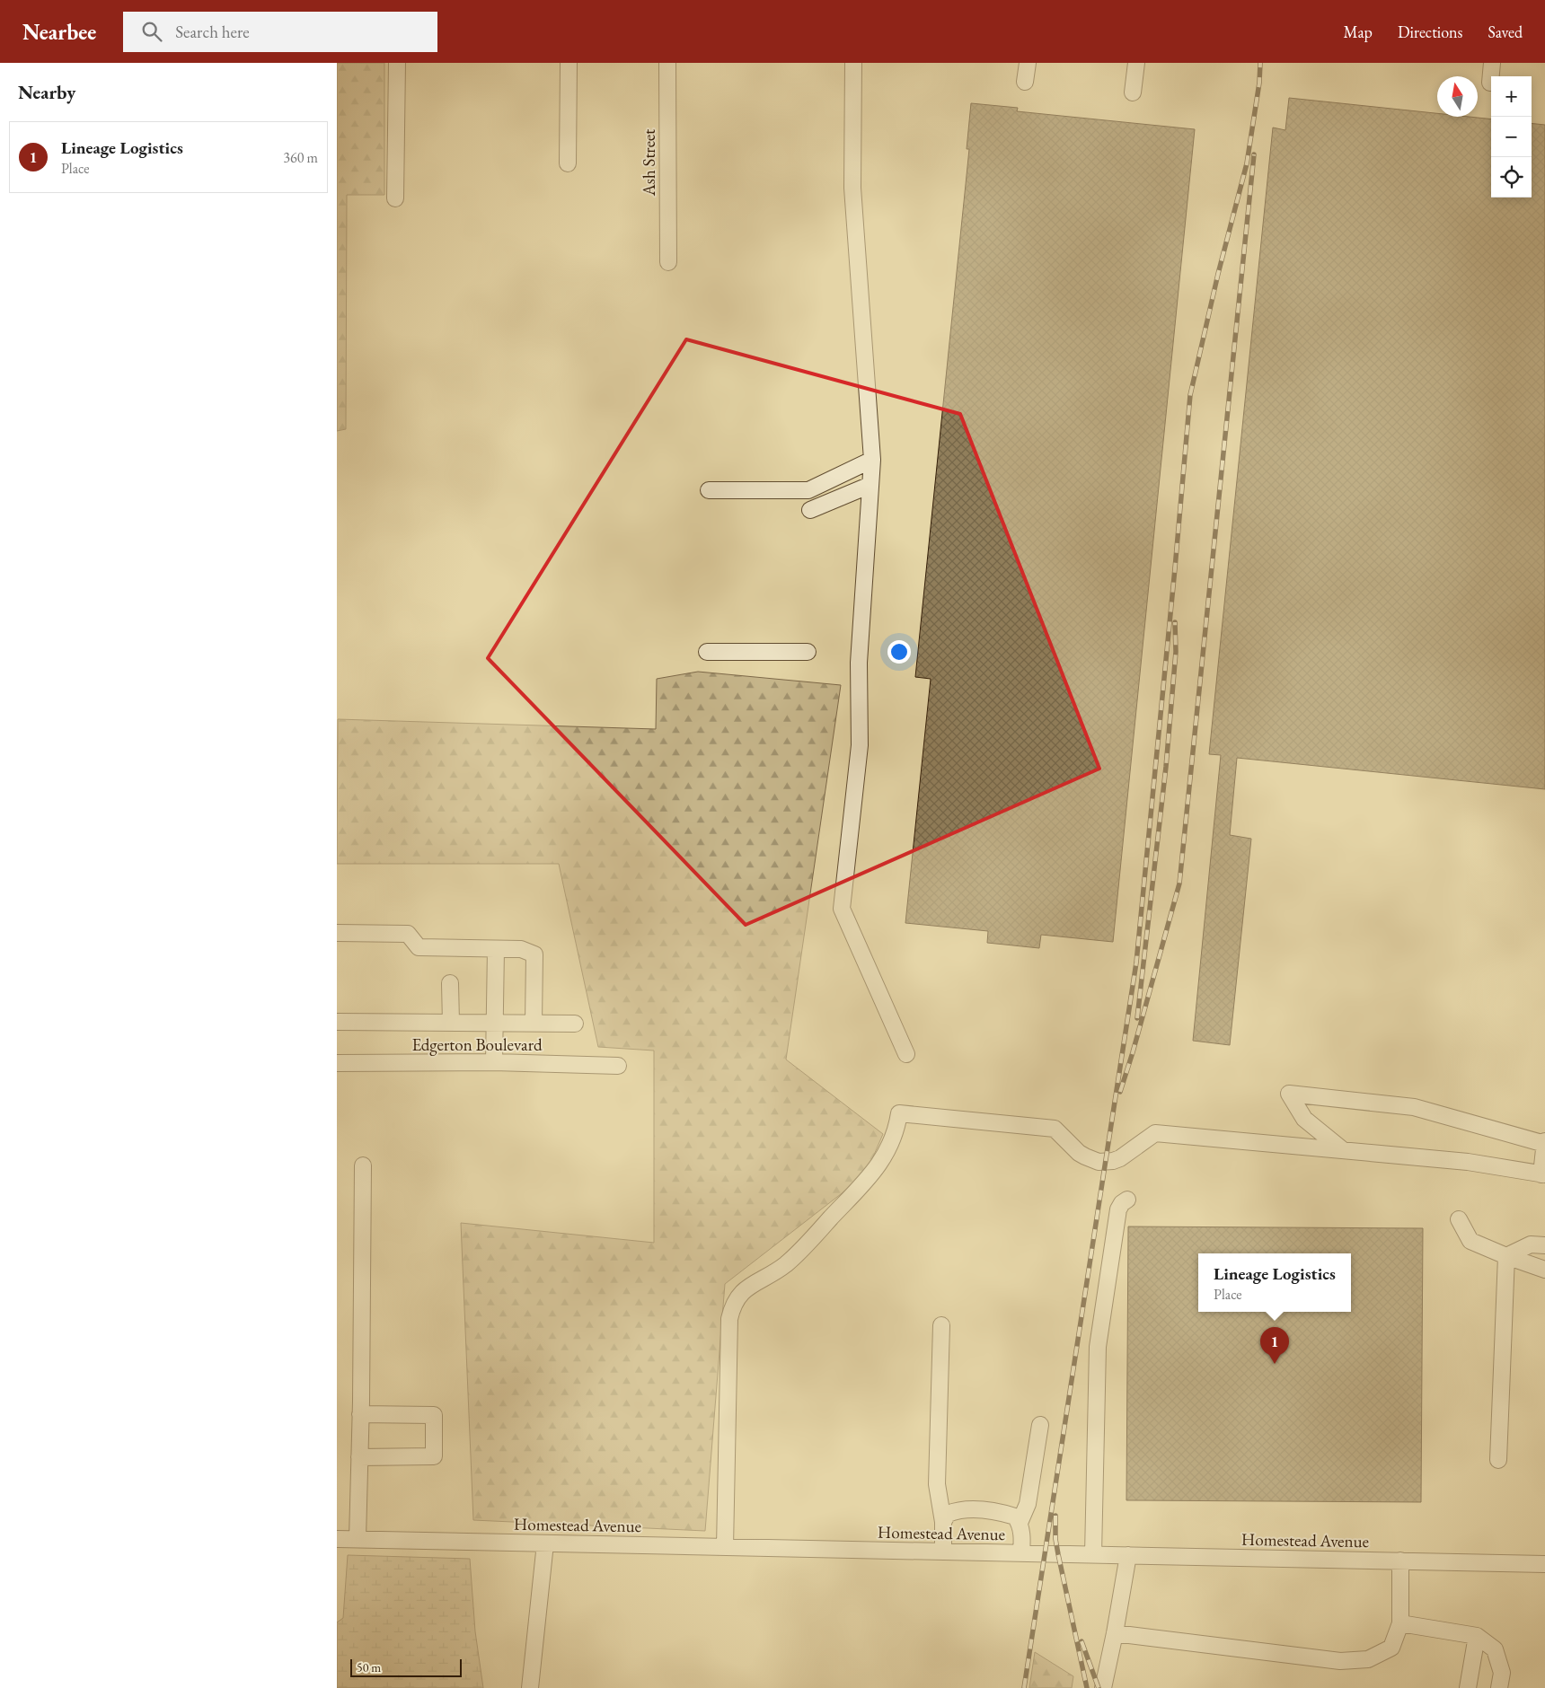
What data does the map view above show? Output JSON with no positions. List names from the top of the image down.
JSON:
{
  "streets": {
    "street": ["Ash Street", "Edgerton Boulevard", "Homestead Avenue"]
  },
  "scale_bar": "50 m",
  "north": "top",
  "page": {
    "header": "Nearbee",
    "search": "Search here",
    "nav": ["Map", "Directions", "Saved"],
    "heading": "Nearby",
    "map_buttons": ["+", "−"],
    "list": [
      {
        "mark": "1",
        "name": "Lineage Logistics",
        "note": "Place",
        "value": "360 m"
      }
    ],
    "popup": ["Lineage Logistics", "Place"],
    "pins": "1",
    "scale": "50 m"
  }
}
